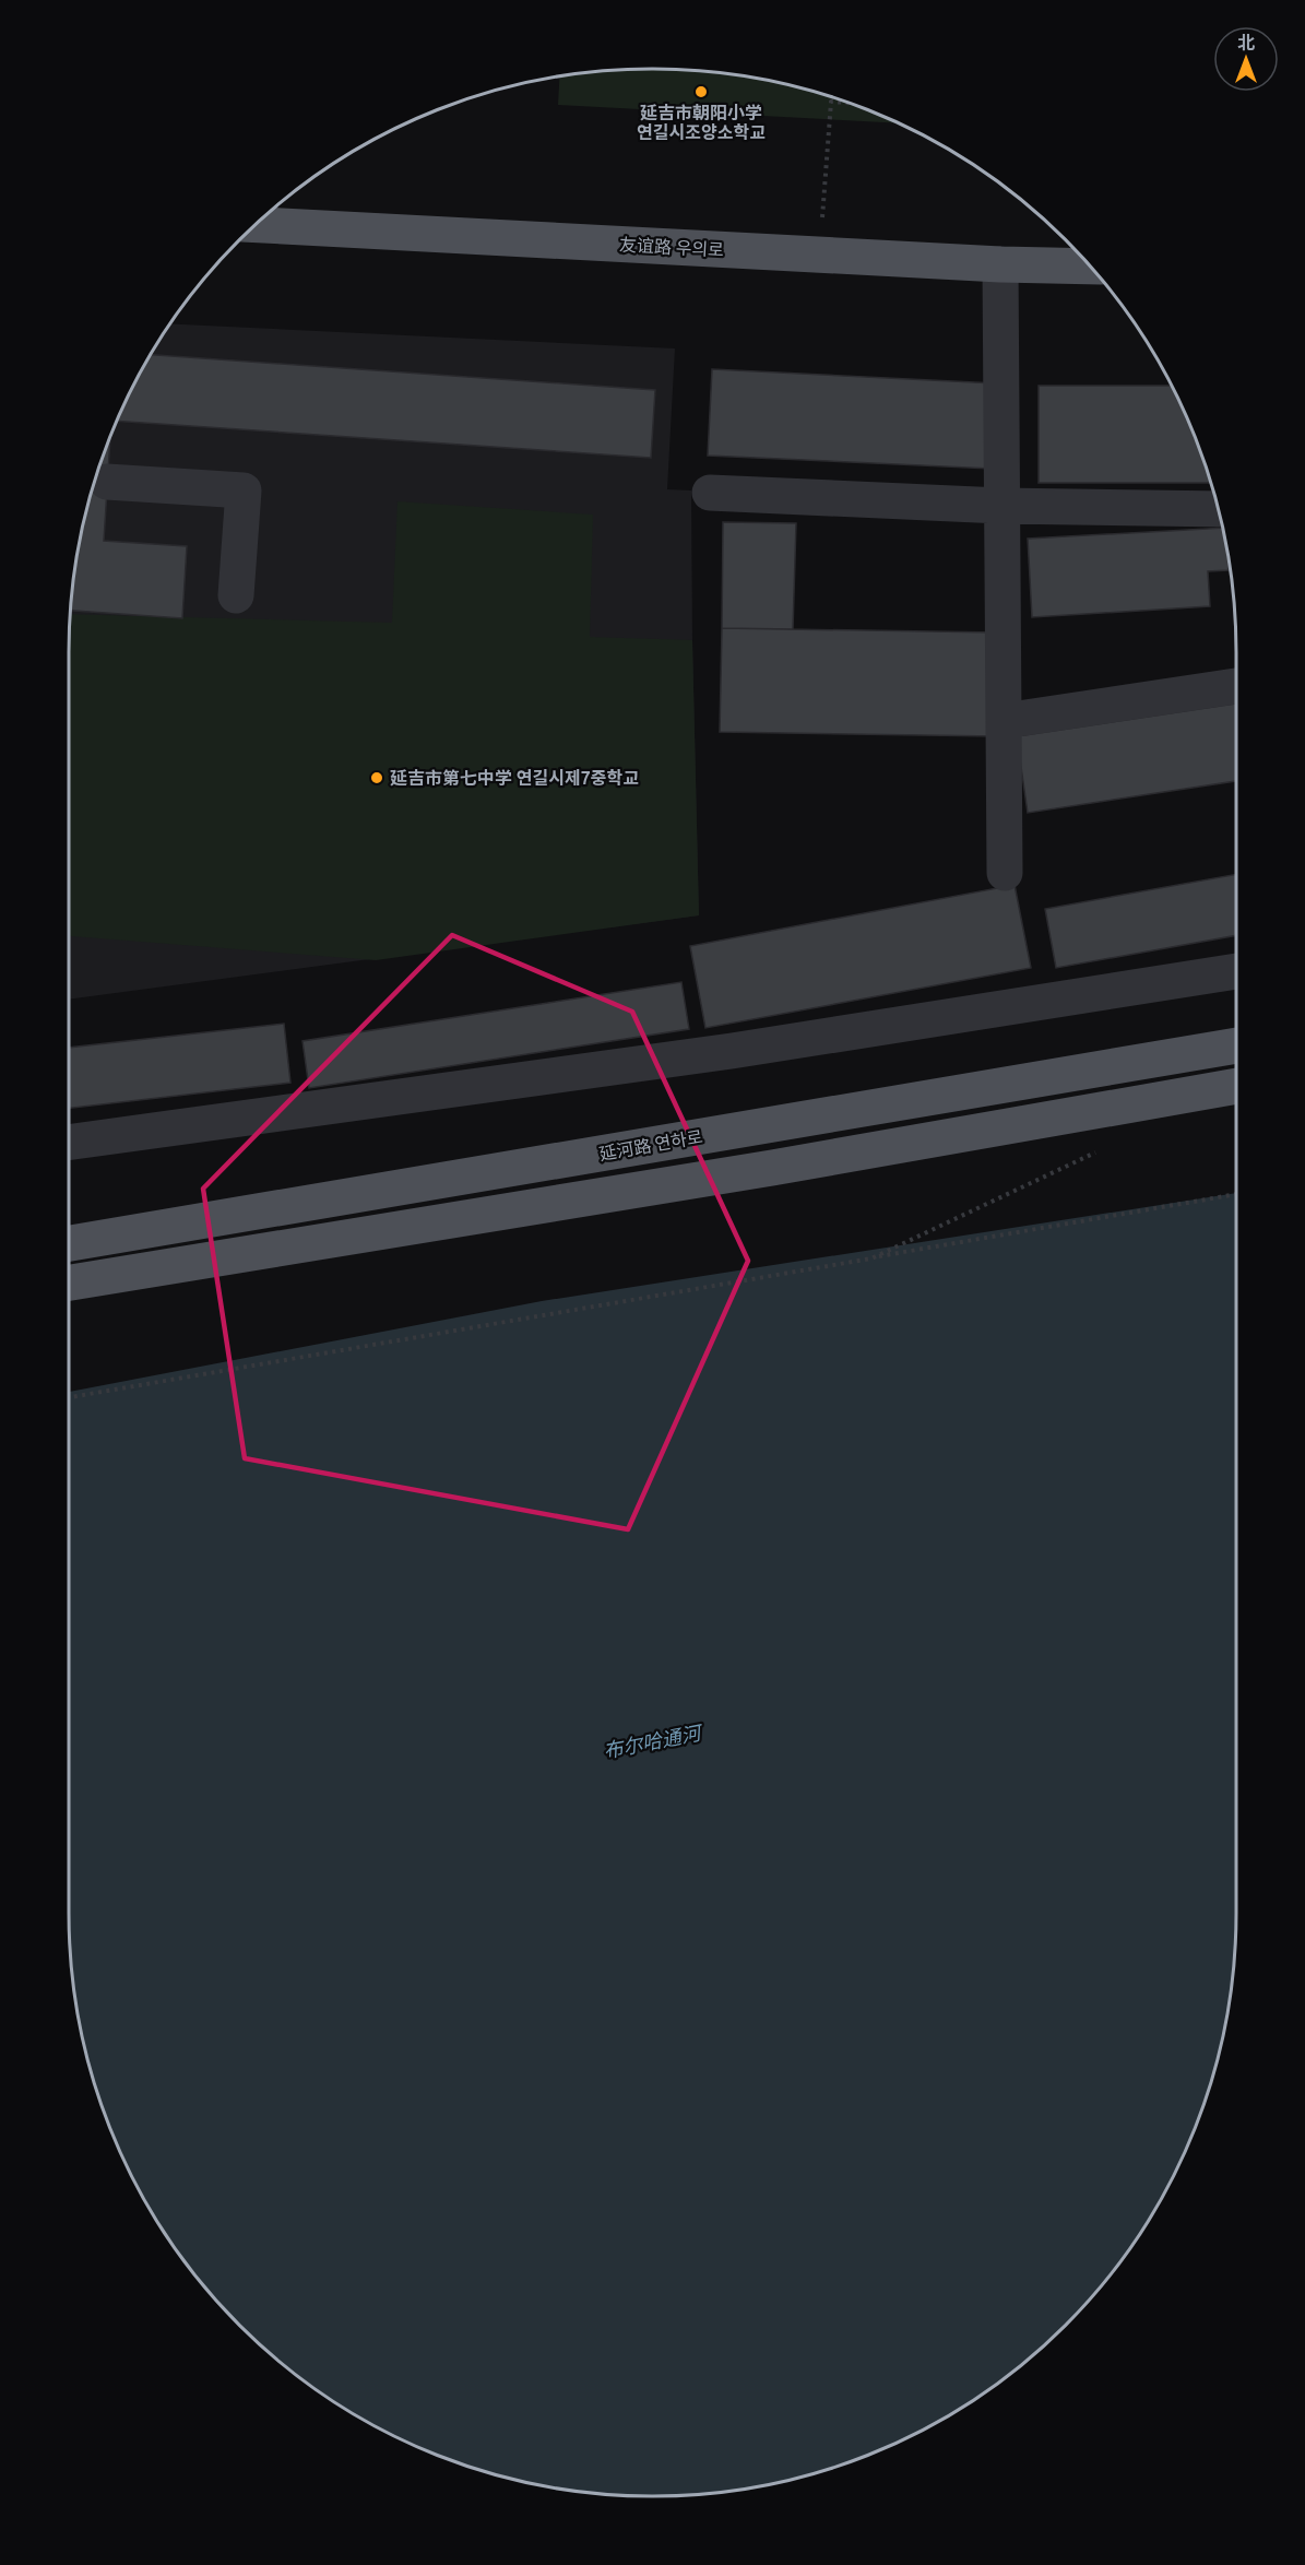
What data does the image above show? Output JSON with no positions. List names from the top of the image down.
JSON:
{
  "streets": {
    "main road": ["友谊路 우의로", "延河路 연하로"]
  },
  "water": ["布尔哈通河"],
  "places": ["延吉市朝阳小学 연길시조양소학교", "延吉市第七中学 연길시제7중학교"],
  "north": "top"
}
